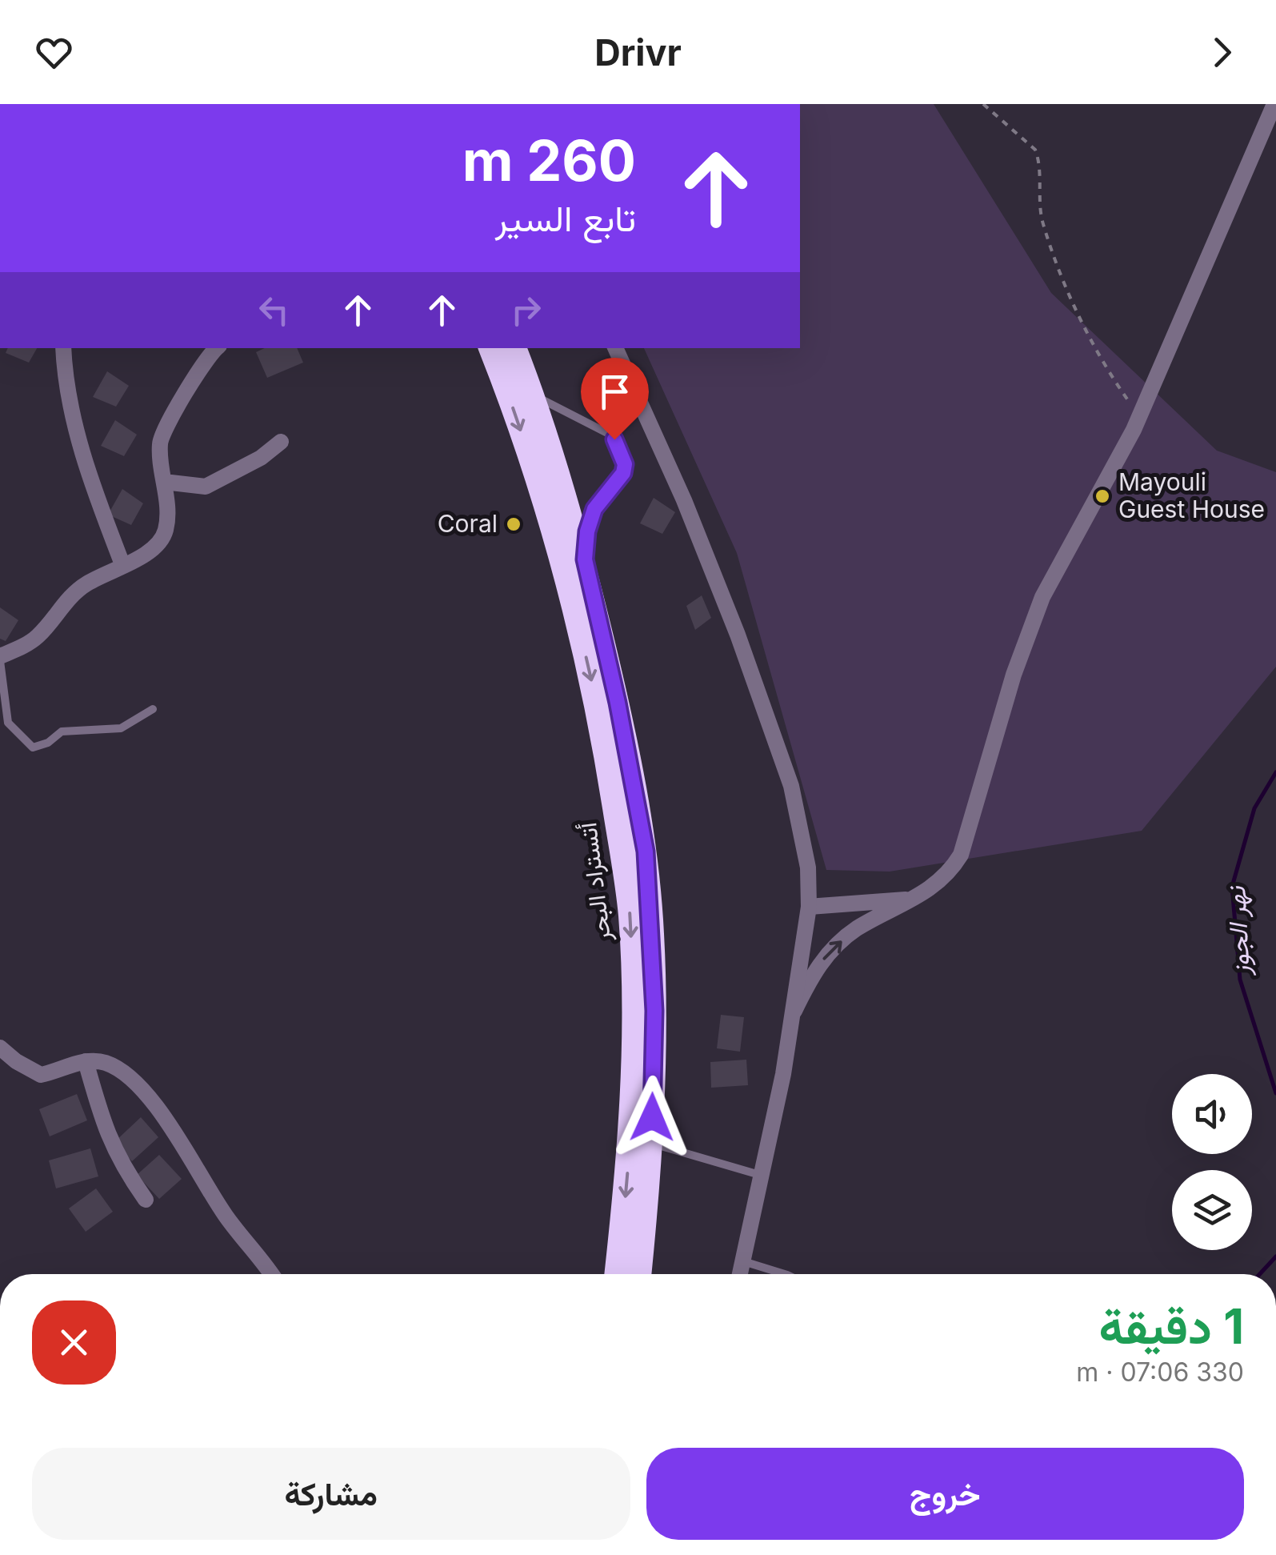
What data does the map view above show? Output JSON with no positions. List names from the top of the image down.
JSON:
{
  "streets": {
    "highway": ["أتستراد البحر"]
  },
  "water": ["نهر الجوز"],
  "places": ["Mayouli Guest House", "Coral"],
  "page": {
    "header": "Drivr",
    "turn": ["260 m", "تابع السير"],
    "heading": ["1 دقيقة", "330 m · 07:06"],
    "buttons": ["خروج", "مشاركة"]
  }
}
